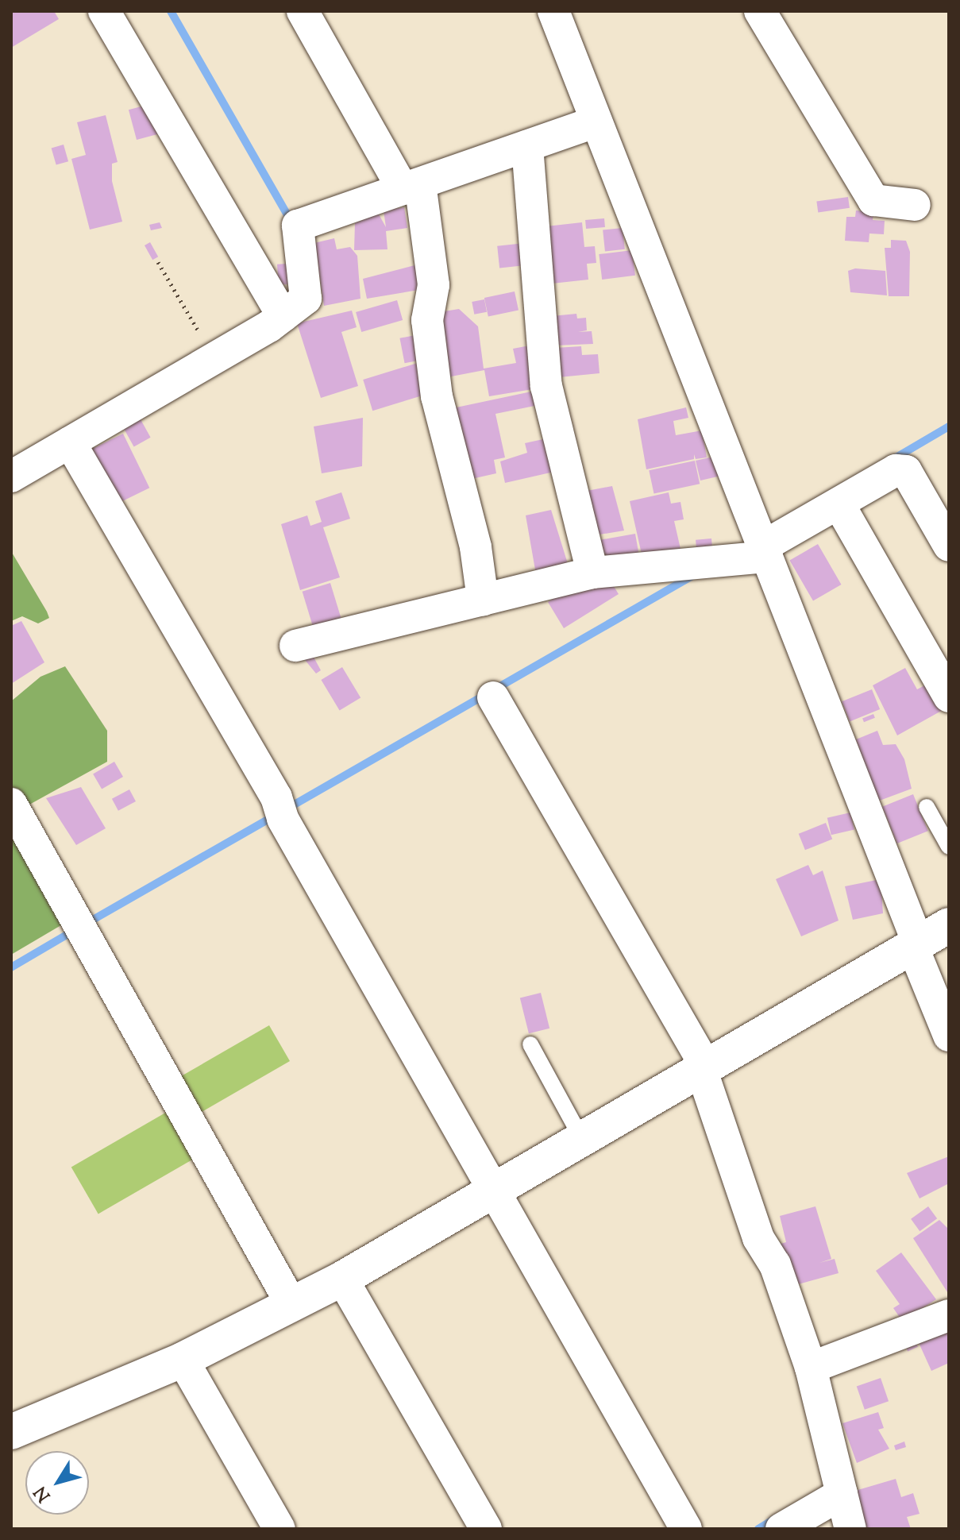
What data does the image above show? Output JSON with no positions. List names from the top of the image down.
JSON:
{
  "north": "bottom left"
}
